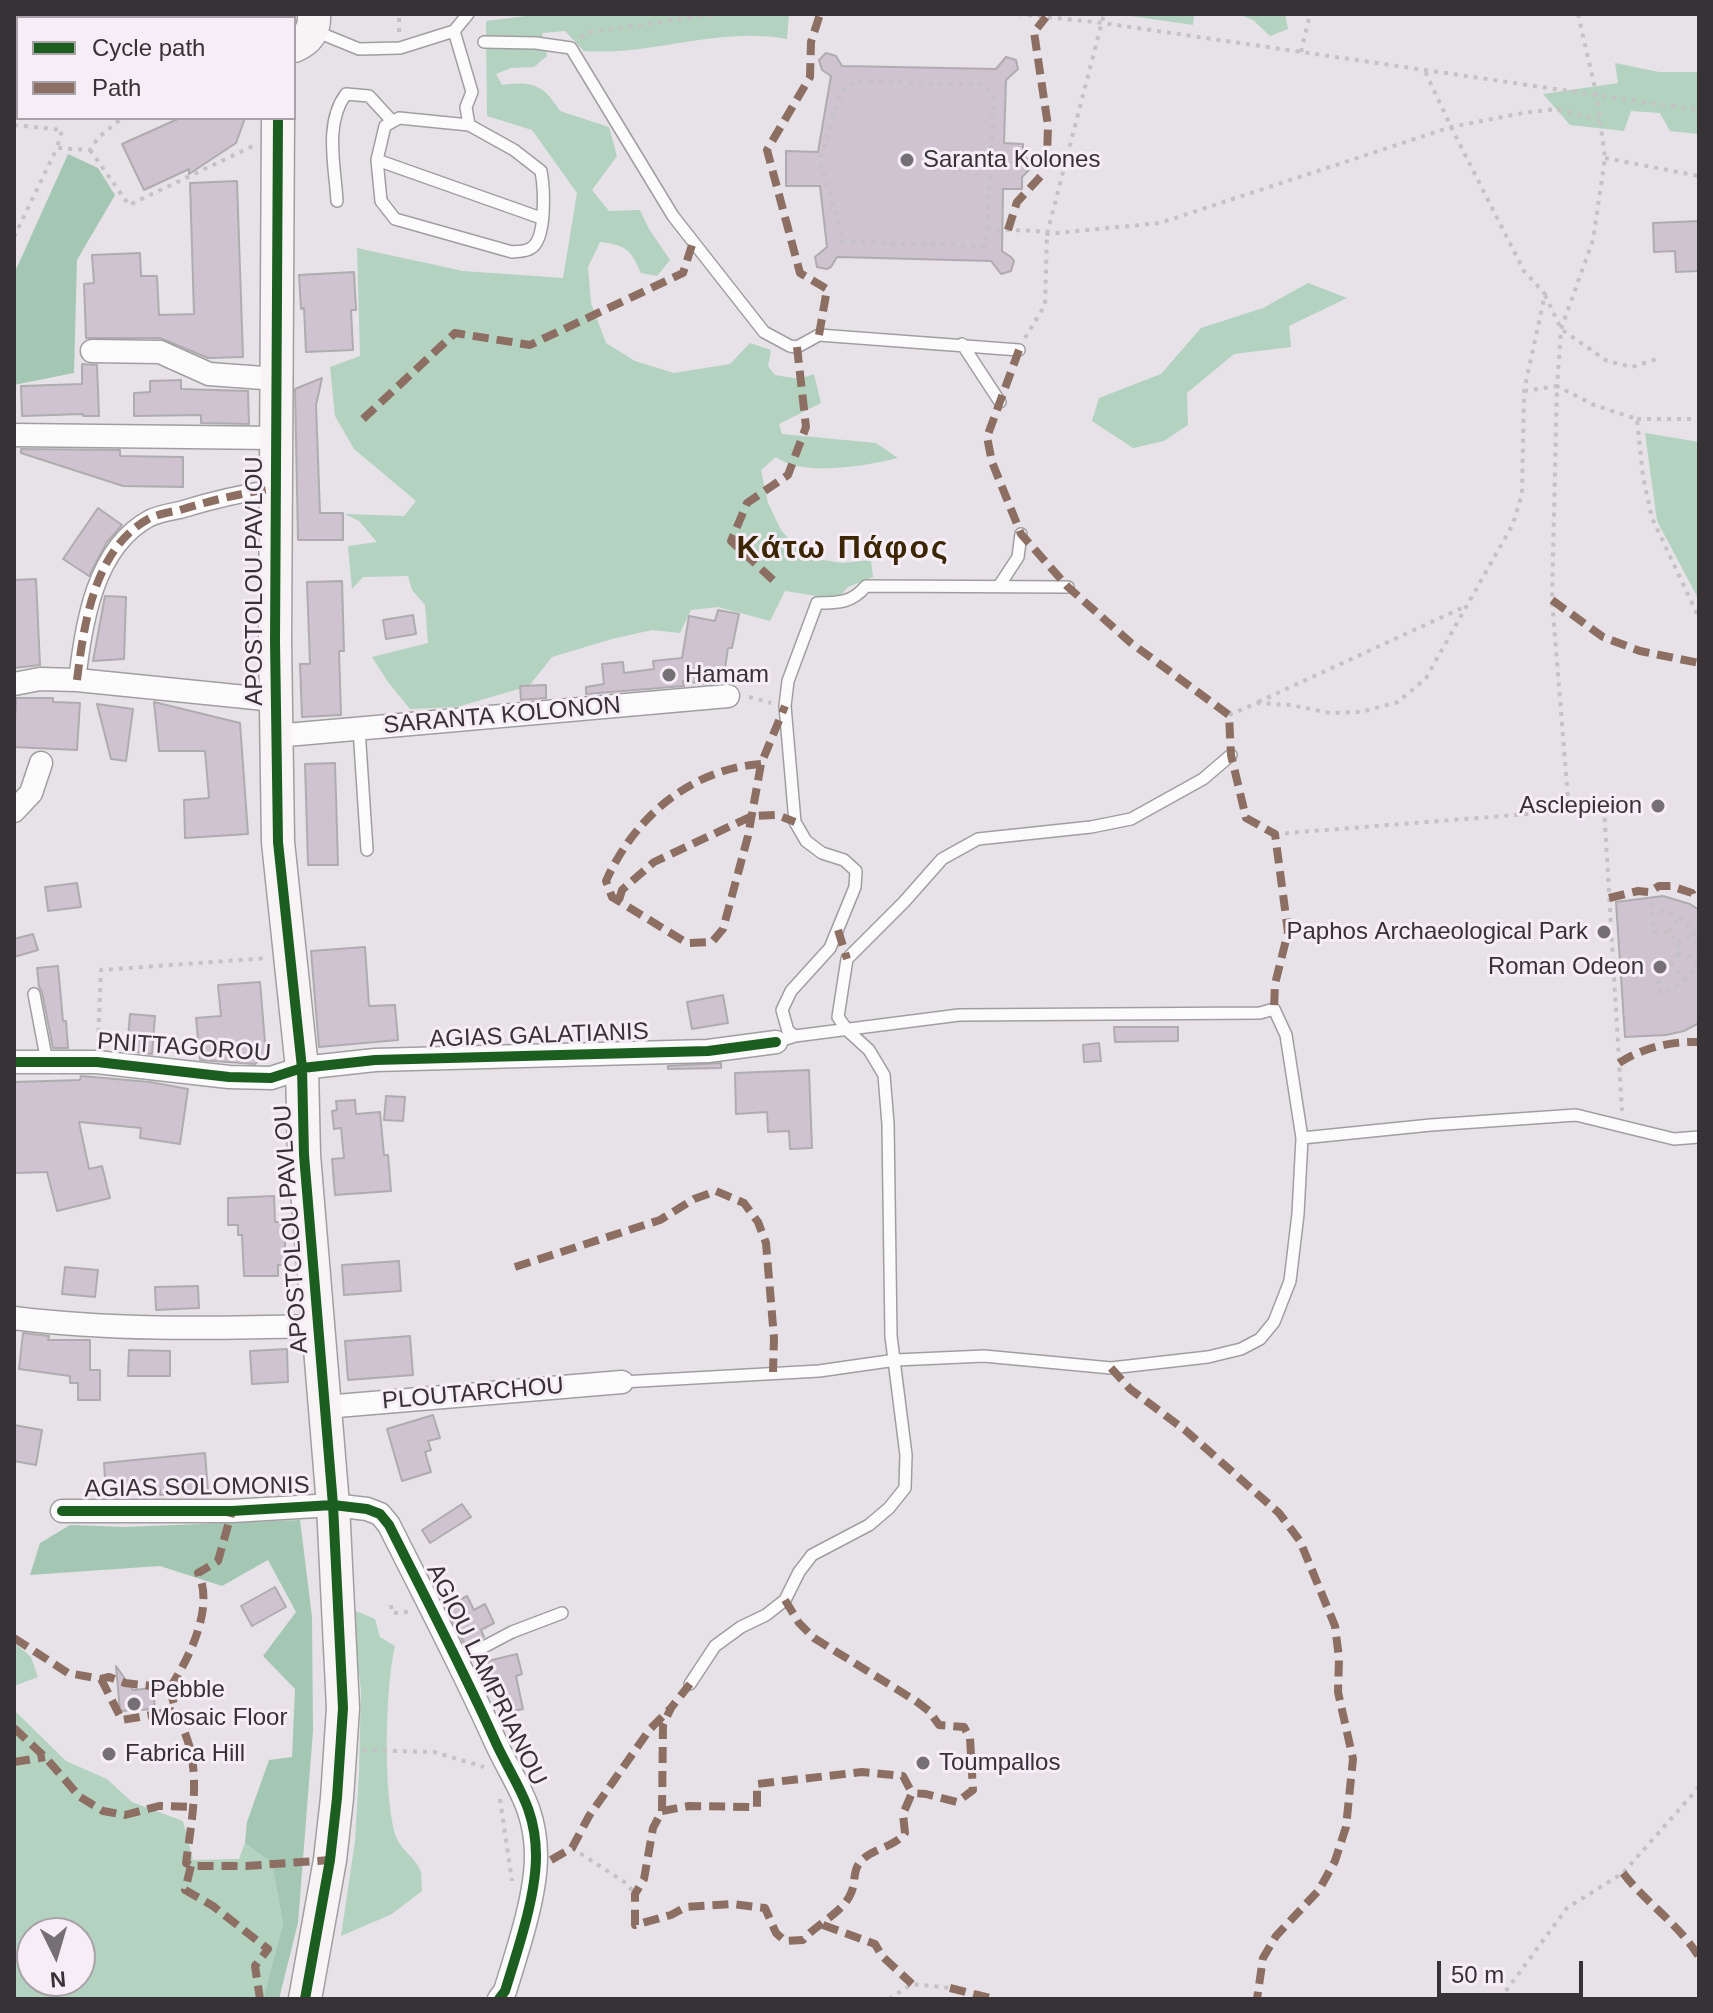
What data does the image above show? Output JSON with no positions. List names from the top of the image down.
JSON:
{
  "streets": {
    "main road": ["APOSTOLOU PAVLOU"],
    "street": [
      "SARANTA KOLONON",
      "AGIAS GALATIANIS",
      "PNITTAGOROU",
      "PLOUTARCHOU",
      "AGIAS SOLOMONIS",
      "AGIOU LAMPRIANOU"
    ]
  },
  "crossings": [
    ["APOSTOLOU PAVLOU", "SARANTA KOLONON"],
    ["APOSTOLOU PAVLOU", "AGIAS GALATIANIS"],
    ["APOSTOLOU PAVLOU", "PNITTAGOROU"],
    ["APOSTOLOU PAVLOU", "PLOUTARCHOU"],
    ["APOSTOLOU PAVLOU", "AGIAS SOLOMONIS"],
    ["APOSTOLOU PAVLOU", "AGIOU LAMPRIANOU"],
    ["AGIAS GALATIANIS", "PNITTAGOROU"],
    ["AGIAS SOLOMONIS", "AGIOU LAMPRIANOU"]
  ],
  "districts": ["Κάτω Πάφος"],
  "places": [
    "Saranta Kolones",
    "Hamam",
    "Asclepieion",
    "Paphos Archaeological Park",
    "Roman Odeon",
    "Pebble Mosaic Floor",
    "Fabrica Hill",
    "Toumpallos"
  ],
  "legend": ["Cycle path", "Path"],
  "scale_bar": "50 m",
  "north": "bottom"
}
